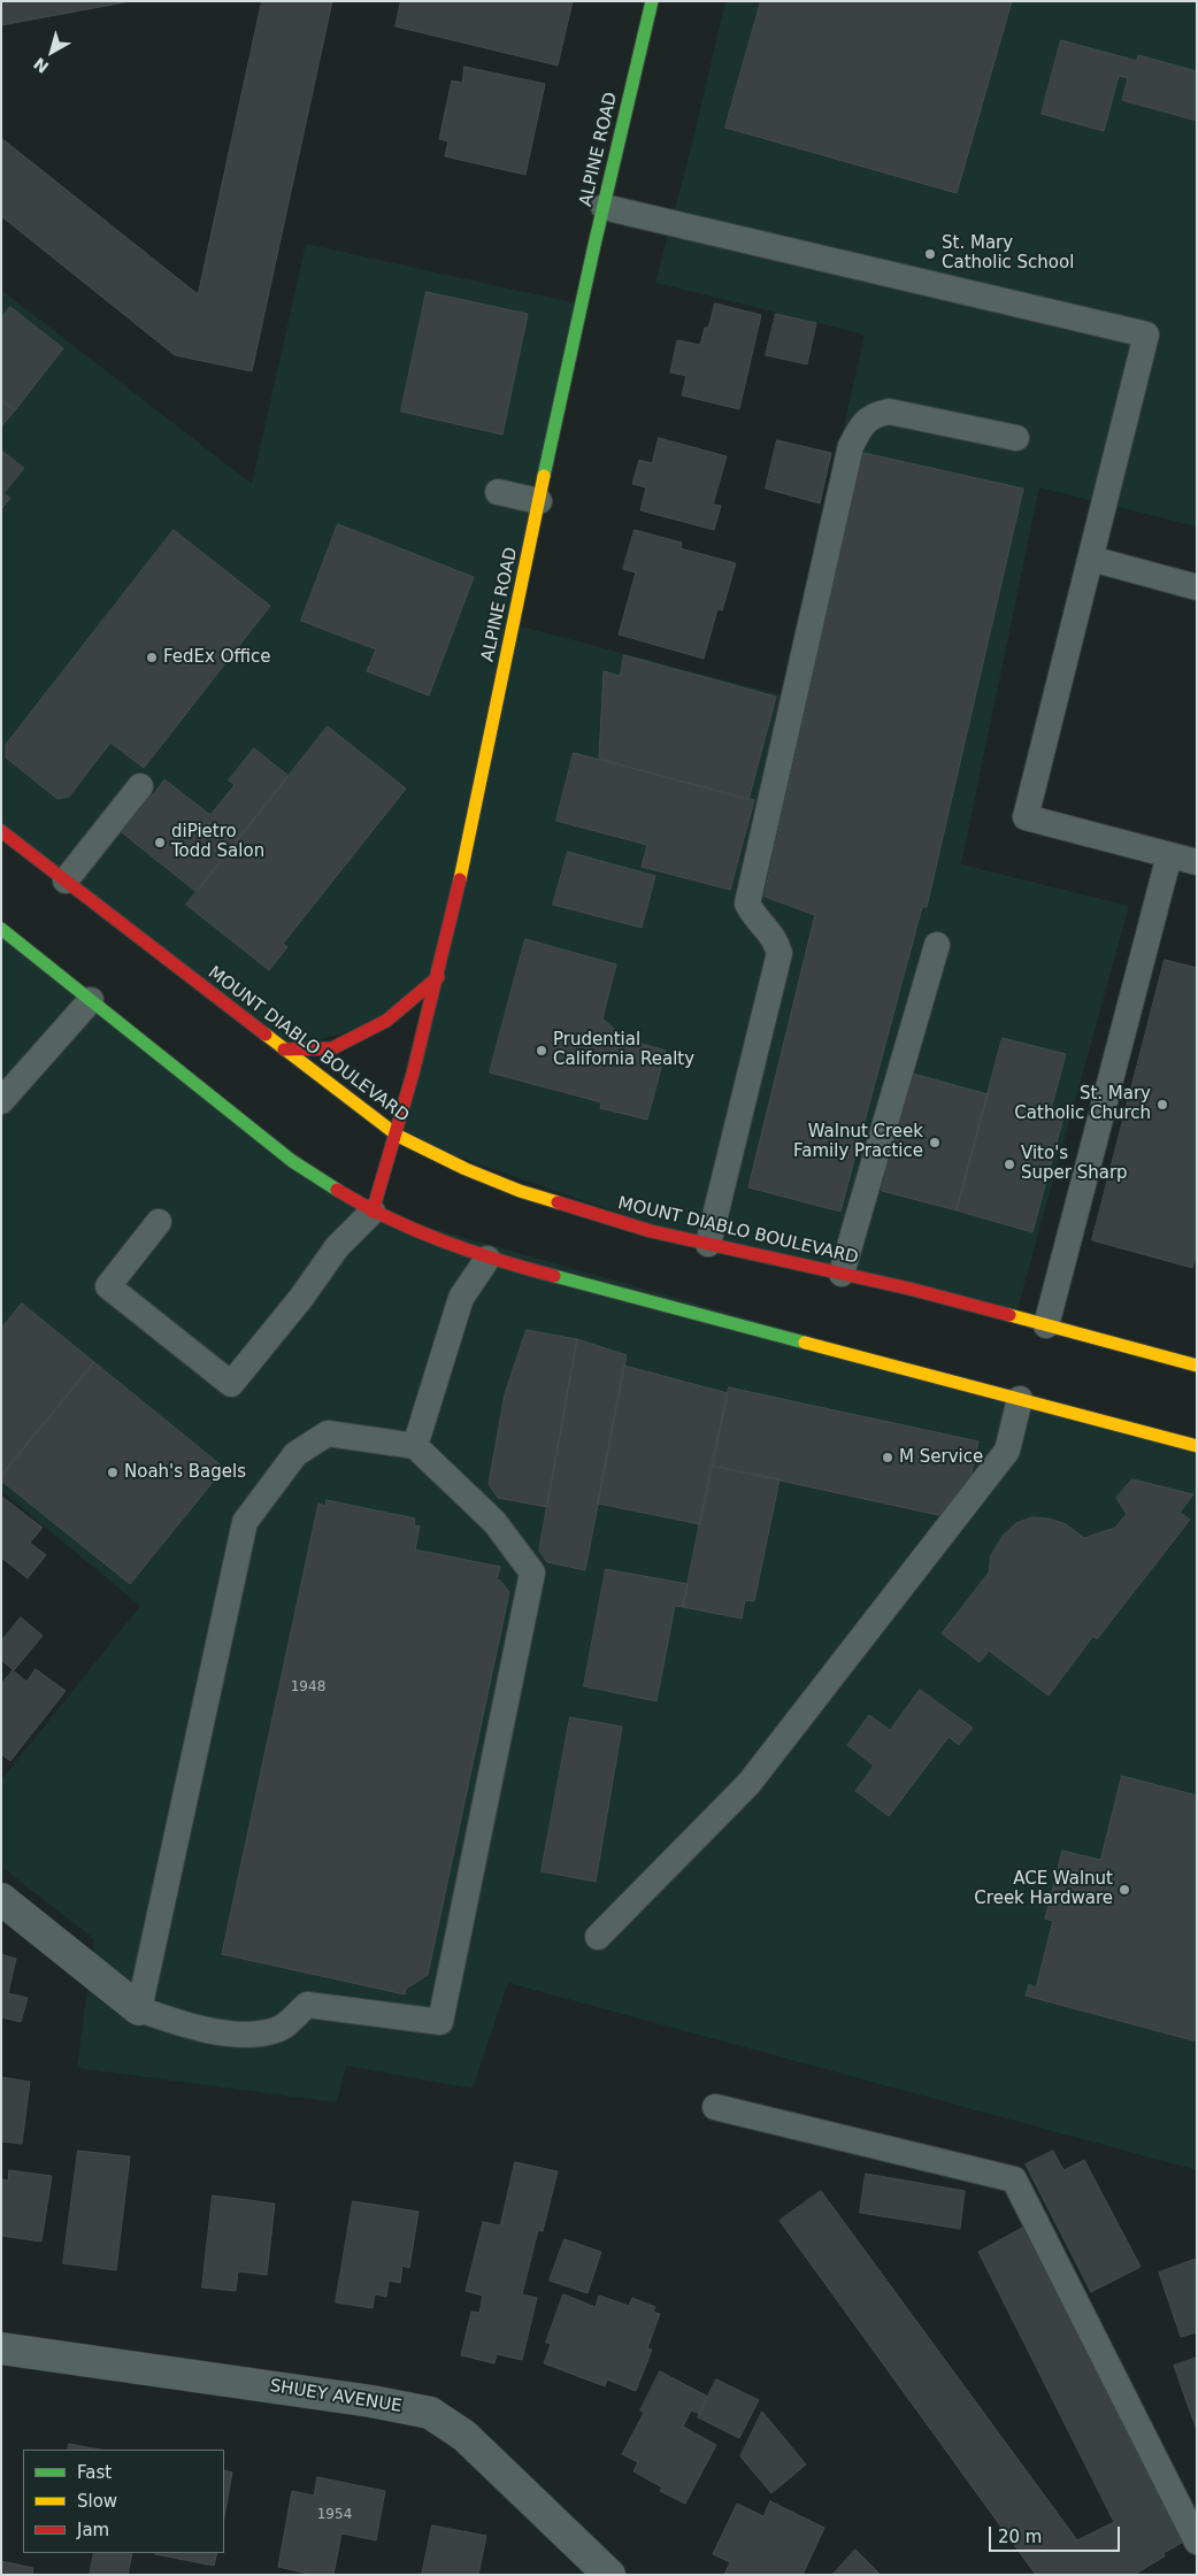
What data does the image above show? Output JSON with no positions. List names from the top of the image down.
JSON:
{
  "streets": {
    "main road": ["ALPINE ROAD", "MOUNT DIABLO BOULEVARD"],
    "street": ["SHUEY AVENUE"]
  },
  "crossings": [
    ["ALPINE ROAD", "MOUNT DIABLO BOULEVARD"]
  ],
  "places": [
    "St. Mary Catholic School",
    "FedEx Office",
    "diPietro Todd Salon",
    "Prudential California Realty",
    "St. Mary Catholic Church",
    "Walnut Creek Family Practice",
    "Vito's Super Sharp",
    "M Service",
    "Noah's Bagels",
    "ACE Walnut Creek Hardware"
  ],
  "house_numbers": ["1948", "1954"],
  "legend": ["Fast", "Slow", "Jam"],
  "scale_bar": "20 m",
  "north": "bottom left"
}
